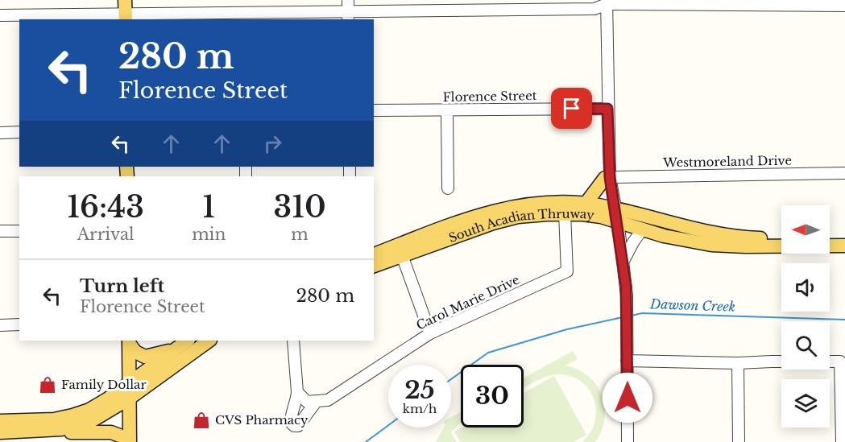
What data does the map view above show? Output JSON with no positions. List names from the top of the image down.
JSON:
{
  "streets": {
    "main road": ["South Acadian Thruway"],
    "street": ["Florence Street", "Westmoreland Drive", "Carol Marie Drive"]
  },
  "crossings": [
    ["South Acadian Thruway", "Carol Marie Drive"]
  ],
  "water": ["Dawson Creek"],
  "places": {
    "shop": ["Family Dollar", "CVS Pharmacy"]
  },
  "north": "left",
  "page": {
    "turn": ["280 m", "Florence Street"],
    "eta": [
      "16:43",
      "Arrival",
      "1",
      "min",
      "310",
      "m"
    ],
    "list": [
      {
        "name": "Turn left",
        "note": "Florence Street",
        "value": "280 m"
      }
    ],
    "speed": "25 km/h",
    "limit": "30"
  }
}
